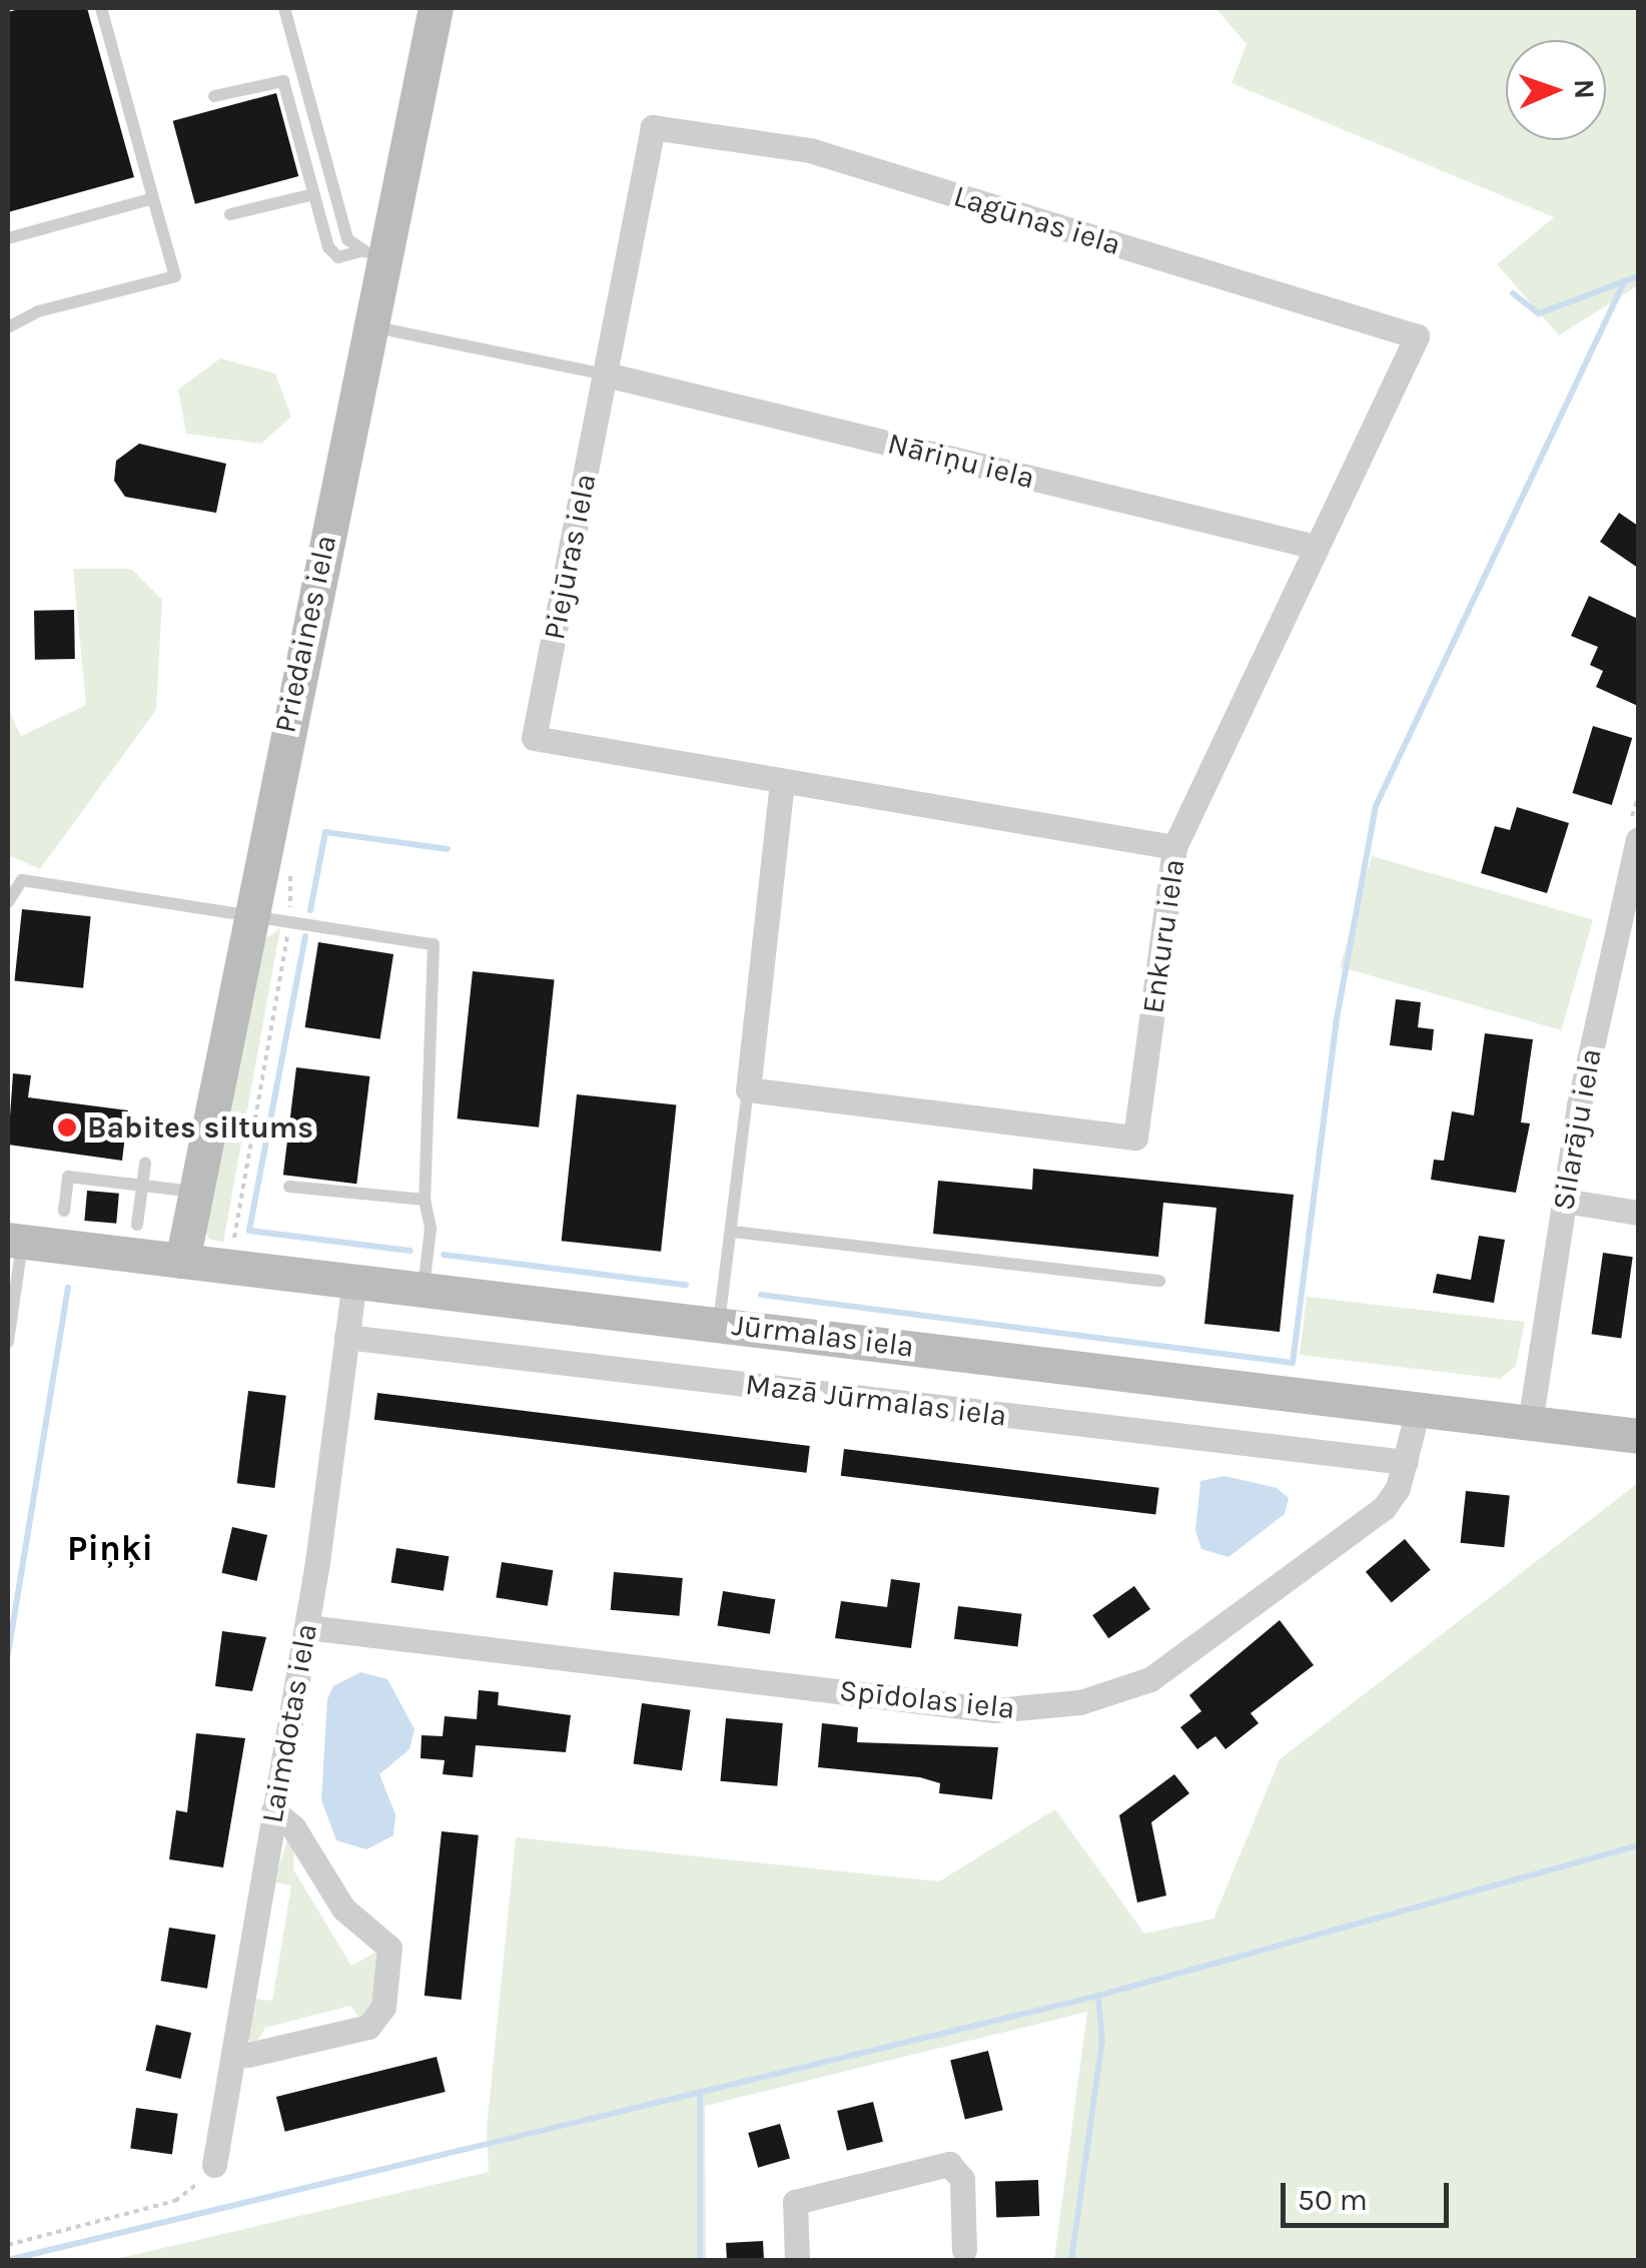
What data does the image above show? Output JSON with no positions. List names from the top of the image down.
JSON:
{
  "streets": {
    "main road": ["Priedaines iela", "Jūrmalas iela"],
    "street": [
      "Lagūnas iela",
      "Nāriņu iela",
      "Piejūras iela",
      "Enkuru iela",
      "Silarāju iela",
      "Mazā Jūrmalas iela",
      "Spīdolas iela",
      "Laimdotas iela"
    ]
  },
  "crossings": [
    ["Lagūnas iela", "Piejūras iela"],
    ["Lagūnas iela", "Enkuru iela"],
    ["Nāriņu iela", "Piejūras iela"],
    ["Nāriņu iela", "Enkuru iela"],
    ["Piejūras iela", "Enkuru iela"],
    ["Priedaines iela", "Jūrmalas iela"],
    ["Silarāju iela", "Jūrmalas iela"],
    ["Jūrmalas iela", "Spīdolas iela"],
    ["Jūrmalas iela", "Laimdotas iela"],
    ["Mazā Jūrmalas iela", "Spīdolas iela"],
    ["Mazā Jūrmalas iela", "Laimdotas iela"],
    ["Spīdolas iela", "Laimdotas iela"]
  ],
  "districts": ["Piņķi"],
  "places": ["Babites siltums"],
  "scale_bar": "50 m",
  "north": "right"
}
